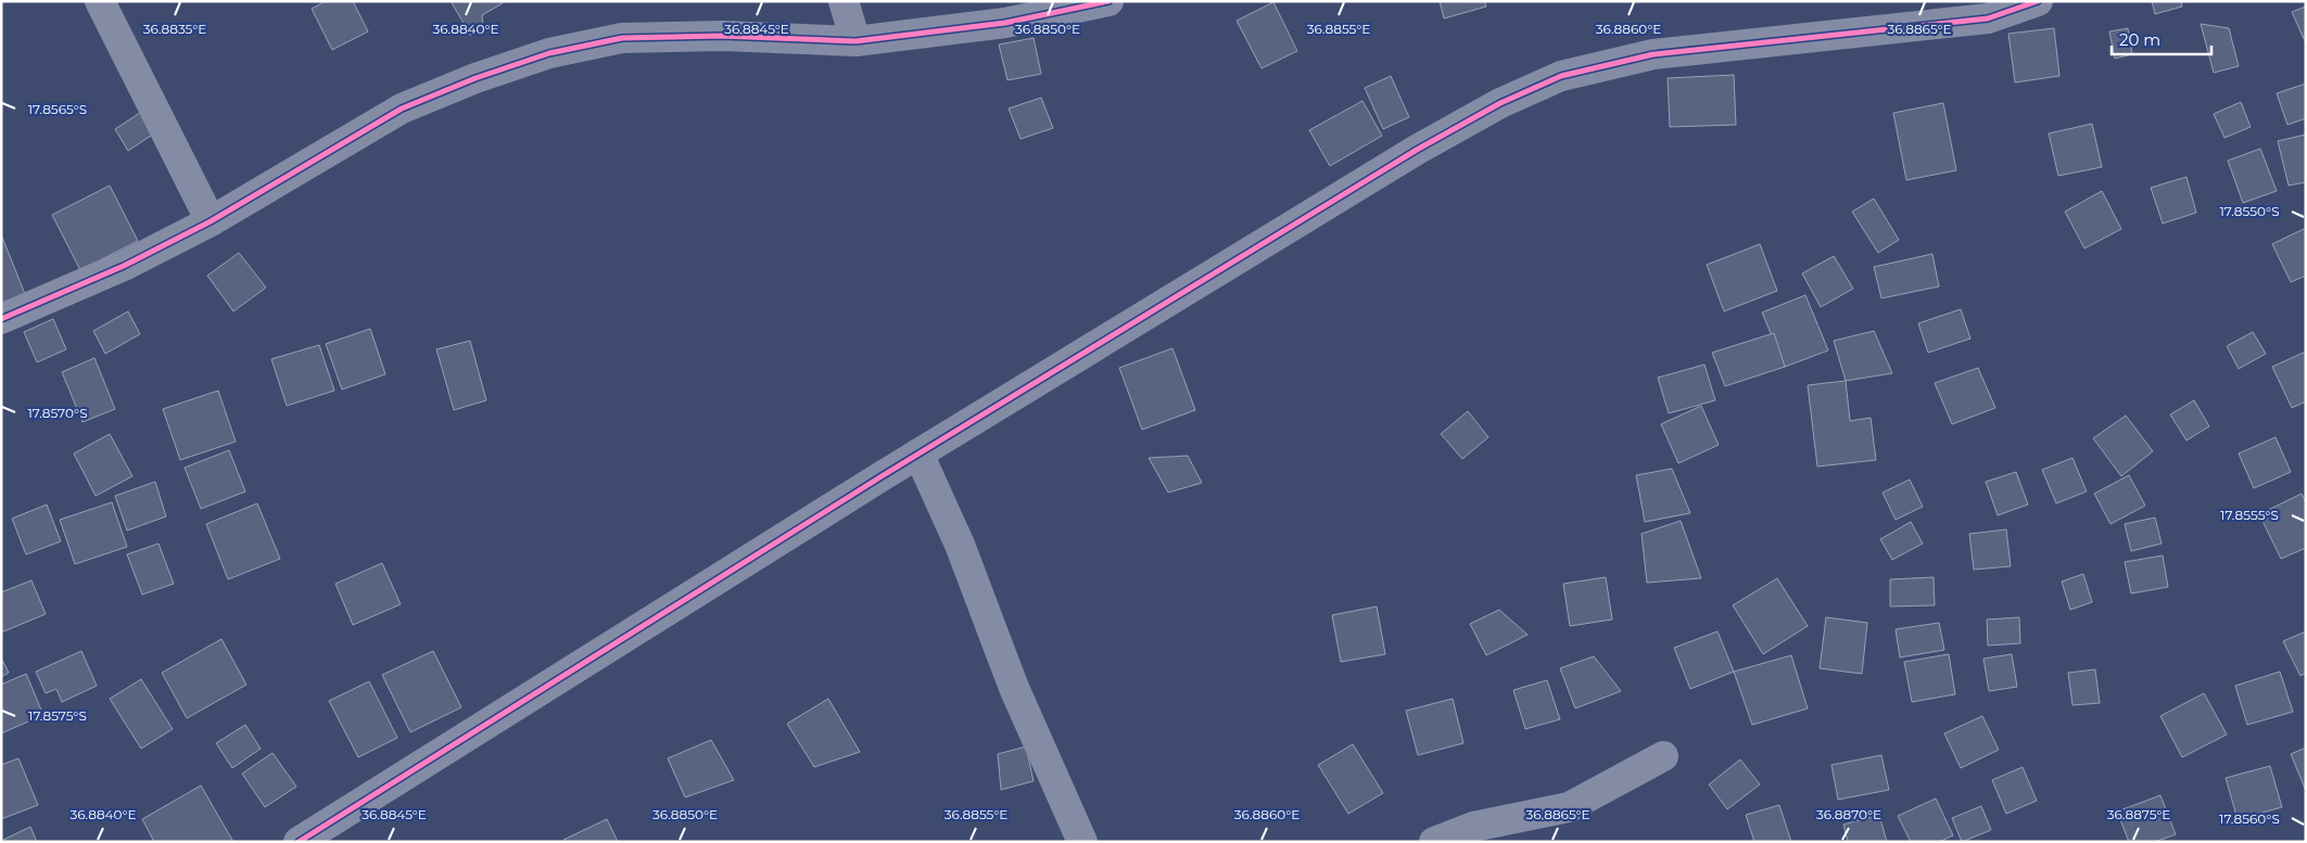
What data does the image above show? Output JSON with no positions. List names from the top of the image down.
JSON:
{
  "scale_bar": "20 m",
  "coordinates": [
    "36.8835°E",
    "36.8850°E",
    "36.8865°E",
    "36.8840°E",
    "36.8845°E",
    "36.8855°E",
    "36.8860°E",
    "17.8565°S",
    "17.8550°S",
    "17.8570°S",
    "17.8555°S",
    "17.8575°S",
    "36.8870°E",
    "36.8875°E",
    "17.8560°S"
  ]
}
